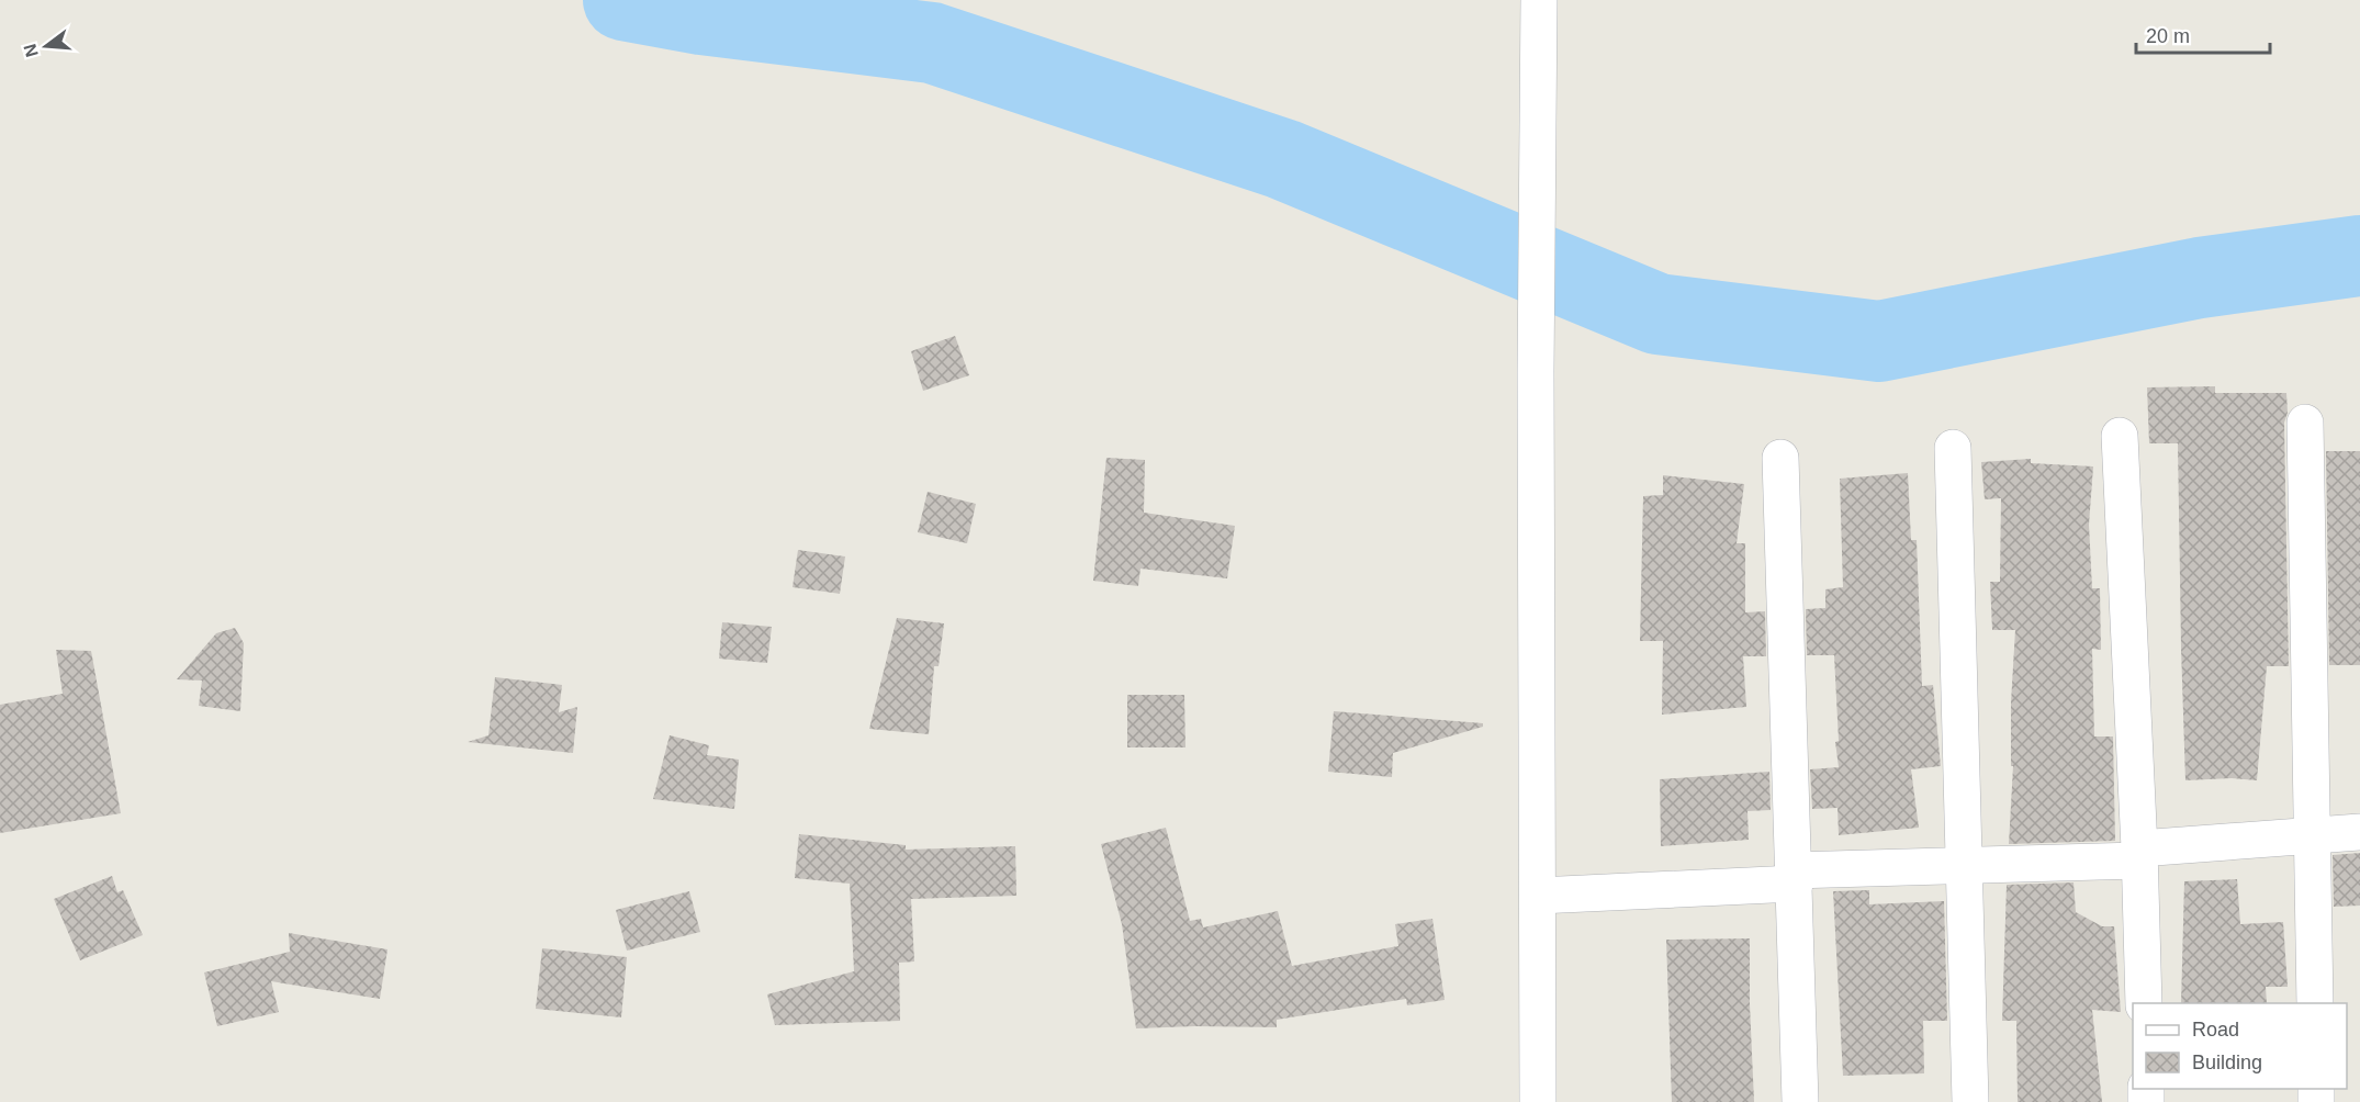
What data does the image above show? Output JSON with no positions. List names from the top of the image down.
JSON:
{
  "legend": ["Road", "Building"],
  "scale_bar": "20 m",
  "north": "left"
}
